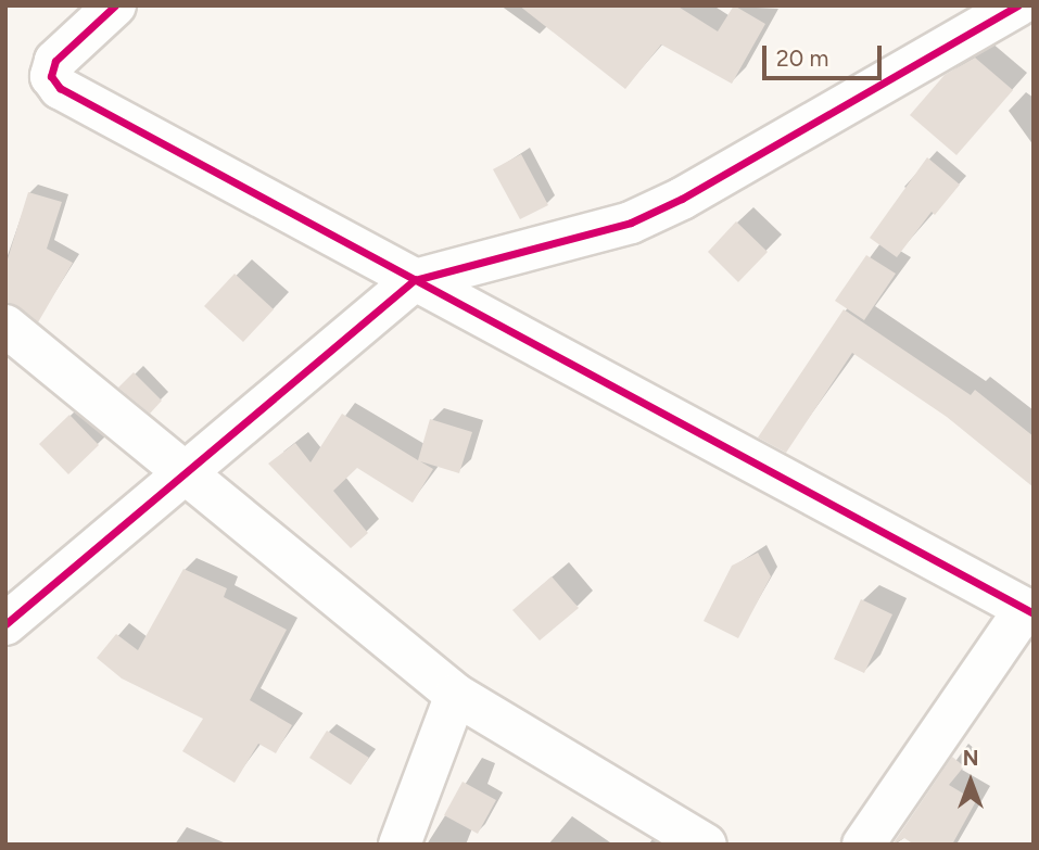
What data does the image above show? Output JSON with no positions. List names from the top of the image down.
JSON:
{
  "scale_bar": "20 m",
  "north": "top"
}
